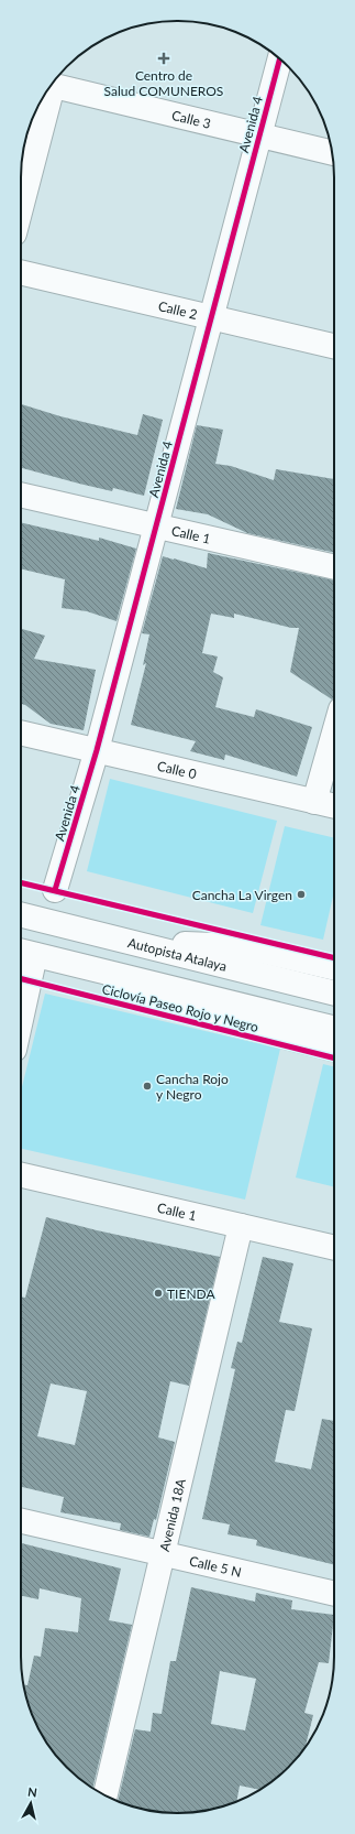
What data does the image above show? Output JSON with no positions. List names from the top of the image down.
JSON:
{
  "streets": {
    "street": [
      "Calle 3",
      "Avenida 4",
      "Calle 2",
      "Calle 1",
      "Calle 0",
      "Autopista Atalaya",
      "Avenida 18A",
      "Calle 5 N"
    ],
    "cycle path": ["Ciclovía Paseo Rojo y Negro"]
  },
  "crossings": [
    ["Calle 3", "Avenida 4"],
    ["Avenida 4", "Calle 2"],
    ["Avenida 4", "Calle 1"],
    ["Avenida 4", "Calle 0"],
    ["Calle 1", "Avenida 18A"],
    ["Avenida 18A", "Calle 5 N"]
  ],
  "places": {
    "health": ["Centro de Salud COMUNEROS"],
    "other": ["Cancha La Virgen", "Cancha Rojo y Negro", "TIENDA"]
  },
  "north": "top"
}
